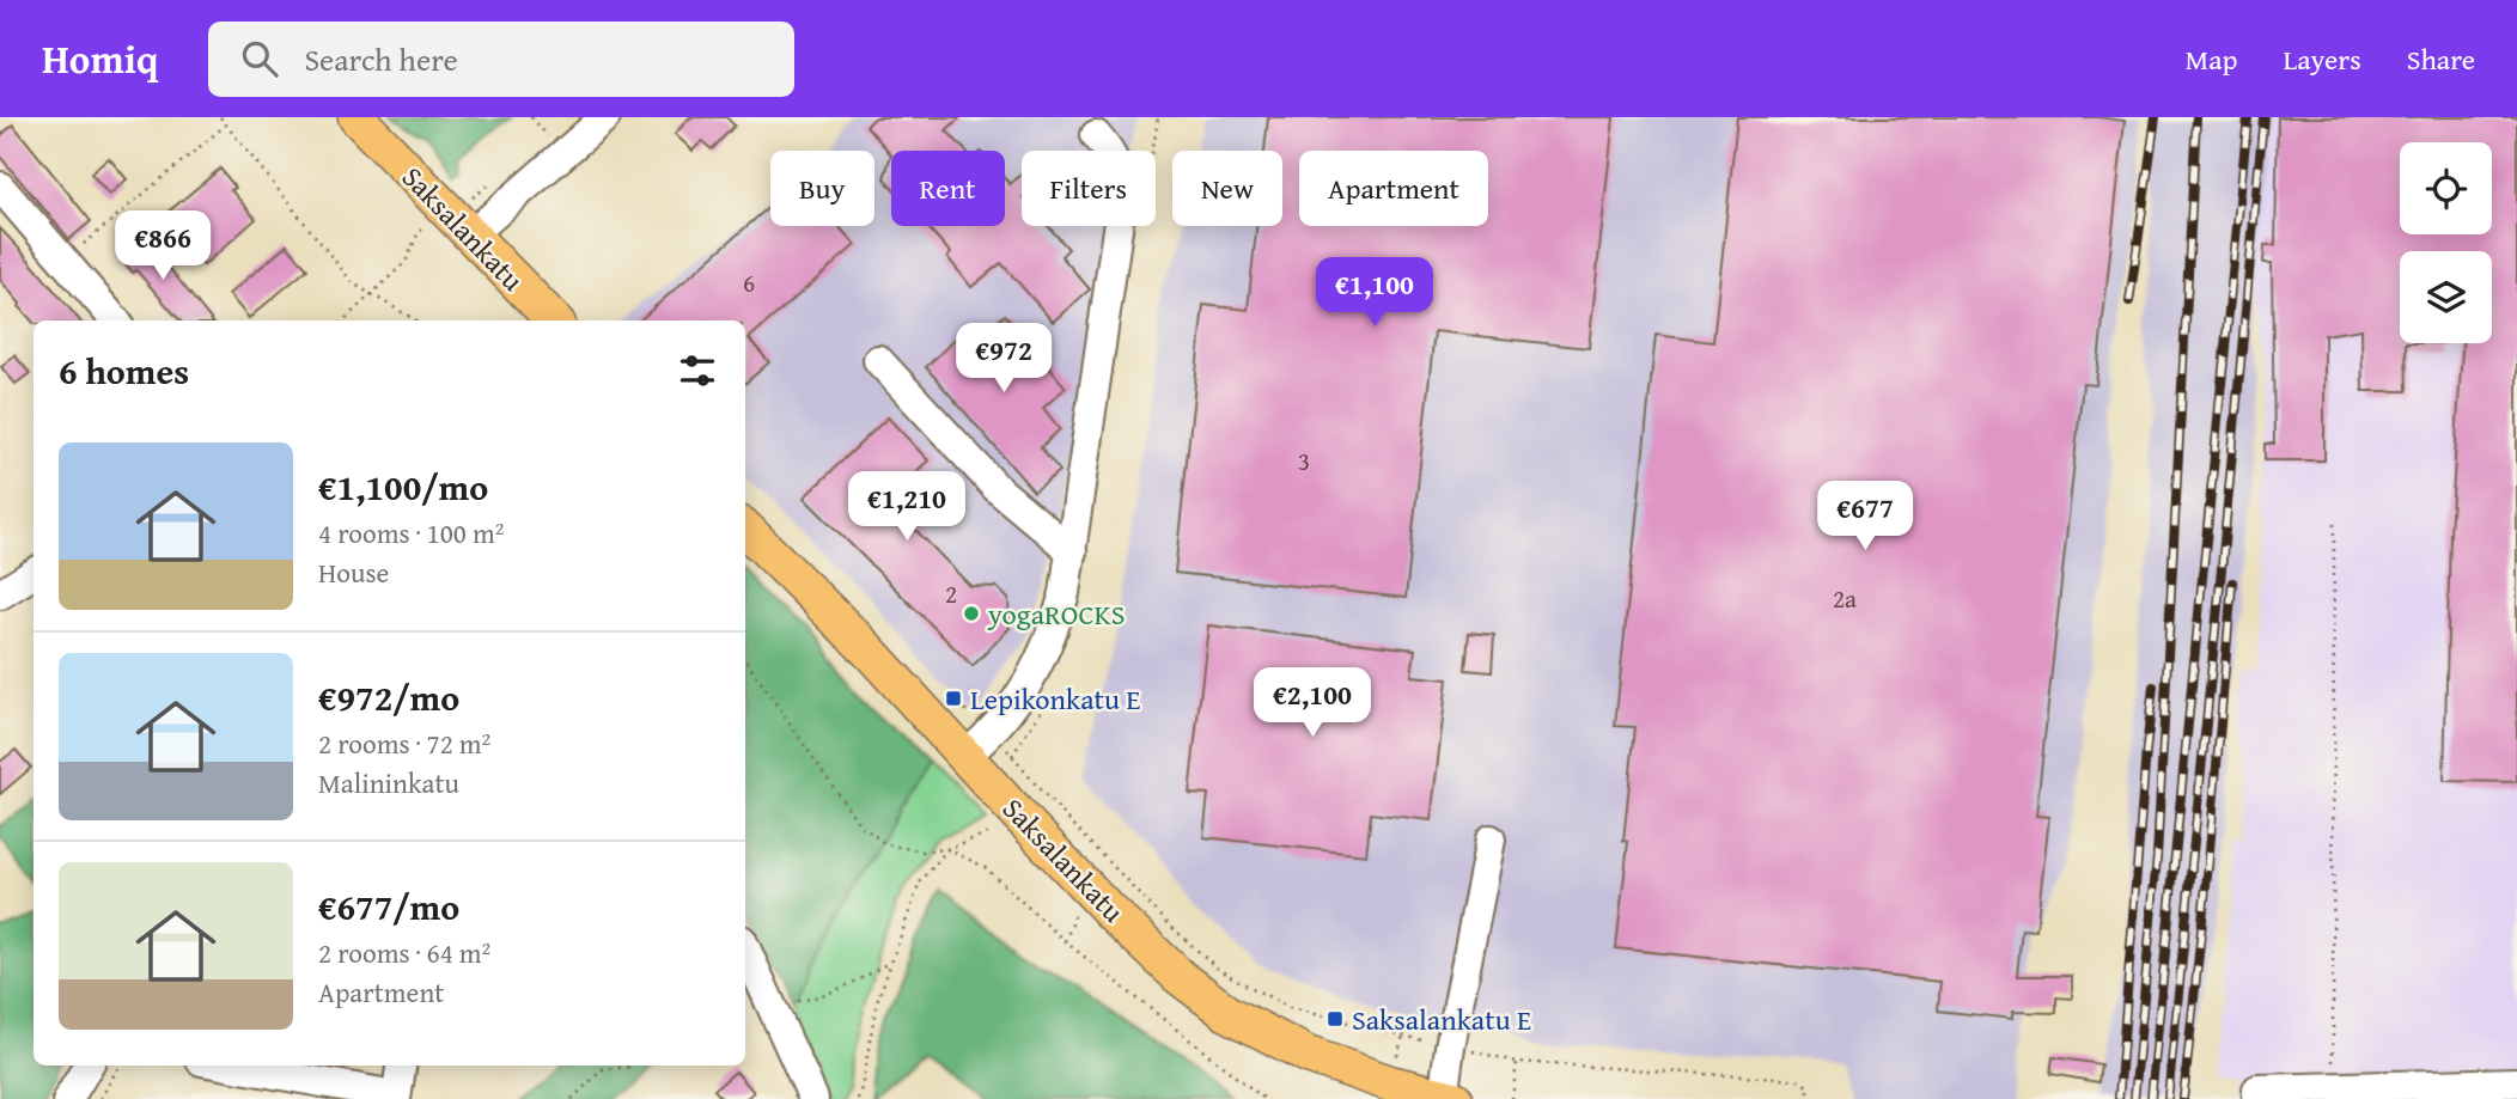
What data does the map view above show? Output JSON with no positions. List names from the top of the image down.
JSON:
{
  "streets": {
    "main road": ["Saksalankatu"]
  },
  "places": {
    "other": ["yogaROCKS"],
    "transit": ["Lepikonkatu E", "Saksalankatu E"]
  },
  "house_numbers": [
    "6",
    "3",
    "2",
    "2a"
  ],
  "page": {
    "header": "Homiq",
    "search": "Search here",
    "nav": ["Map", "Layers", "Share"],
    "chip": [
      "Buy",
      "Rent",
      "Filters",
      "New",
      "Apartment"
    ],
    "price": [
      "€866",
      "€1,100",
      "€972",
      "€1,210",
      "€677",
      "€2,100"
    ],
    "heading": "6 homes",
    "list": [
      {
        "name": "€1,100/mo",
        "note": "4 rooms · 100 m² · House"
      },
      {
        "name": "€972/mo",
        "note": "2 rooms · 72 m² · Malininkatu"
      },
      {
        "name": "€677/mo",
        "note": "2 rooms · 64 m² · Apartment"
      }
    ]
  }
}
